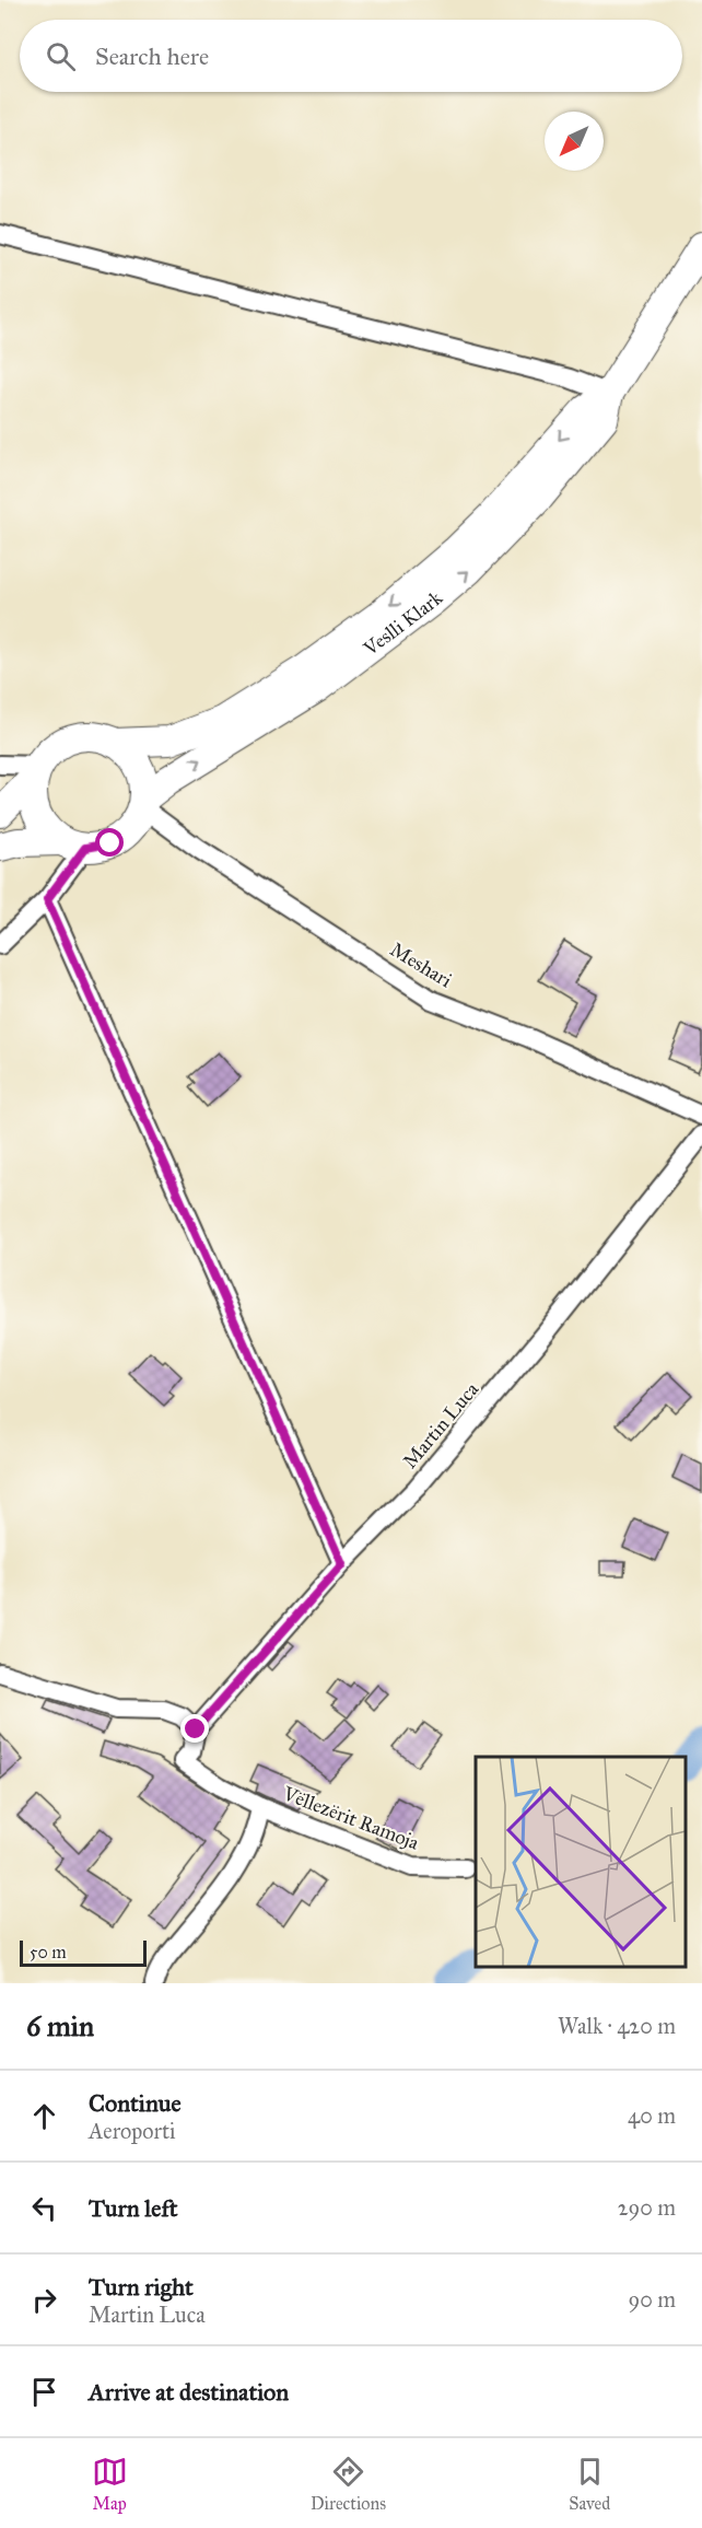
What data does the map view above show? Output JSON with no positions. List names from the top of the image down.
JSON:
{
  "streets": {
    "main road": ["Veslli Klark"],
    "street": ["Meshari", "Martin Luca", "Vëllezërit Ramoja"]
  },
  "crossings": [
    ["Veslli Klark", "Meshari"],
    ["Martin Luca", "Vëllezërit Ramoja"]
  ],
  "scale_bar": "50 m",
  "north": "bottom left",
  "page": {
    "search": "Search here",
    "scale": "50 m",
    "heading": ["6 min", "Walk · 420 m"],
    "list": [
      ["Continue", "Aeroporti", "40 m"],
      ["Turn left", "290 m"],
      ["Turn right", "Martin Luca", "90 m"],
      "Arrive at destination"
    ],
    "nav": ["Map", "Directions", "Saved"]
  }
}
